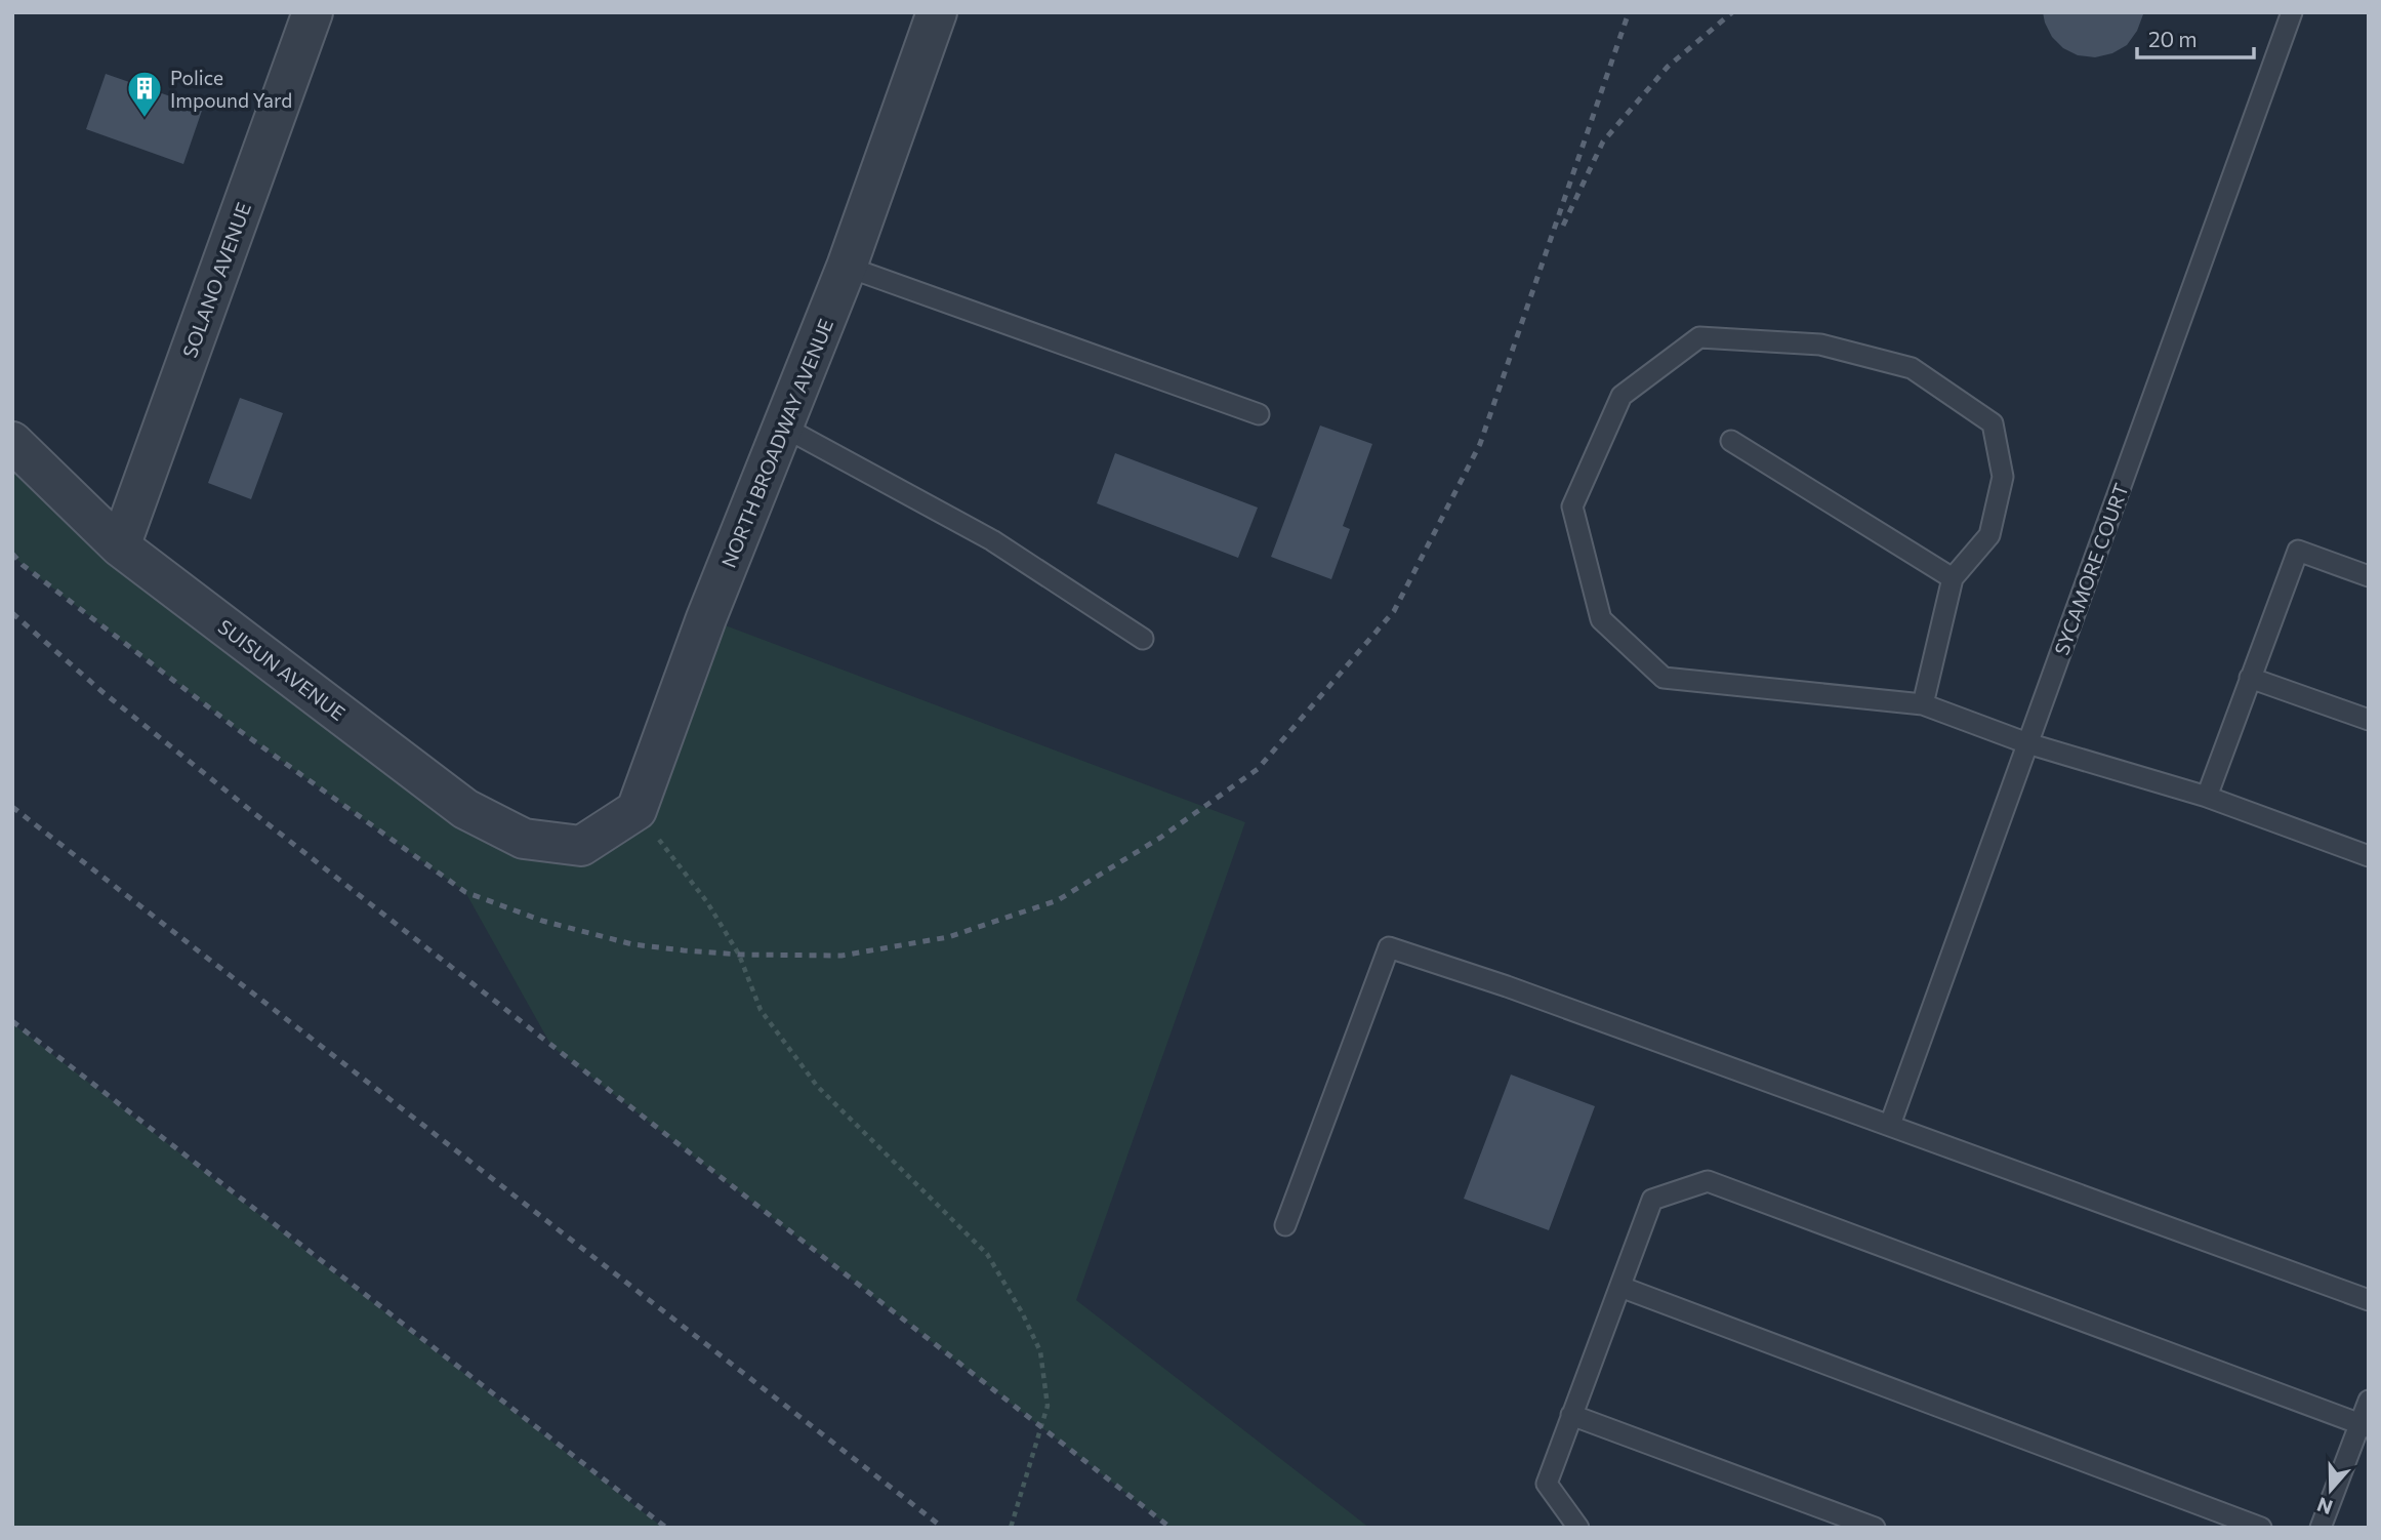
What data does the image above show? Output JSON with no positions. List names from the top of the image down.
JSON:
{
  "streets": {
    "street": ["SOLANO AVENUE", "NORTH BROADWAY AVENUE", "SUISUN AVENUE"],
    "lane": ["SYCAMORE COURT"]
  },
  "crossings": [
    ["SOLANO AVENUE", "SUISUN AVENUE"],
    ["NORTH BROADWAY AVENUE", "SUISUN AVENUE"]
  ],
  "places": {
    "building": ["Police Impound Yard"]
  },
  "scale_bar": "20 m",
  "north": "bottom"
}
